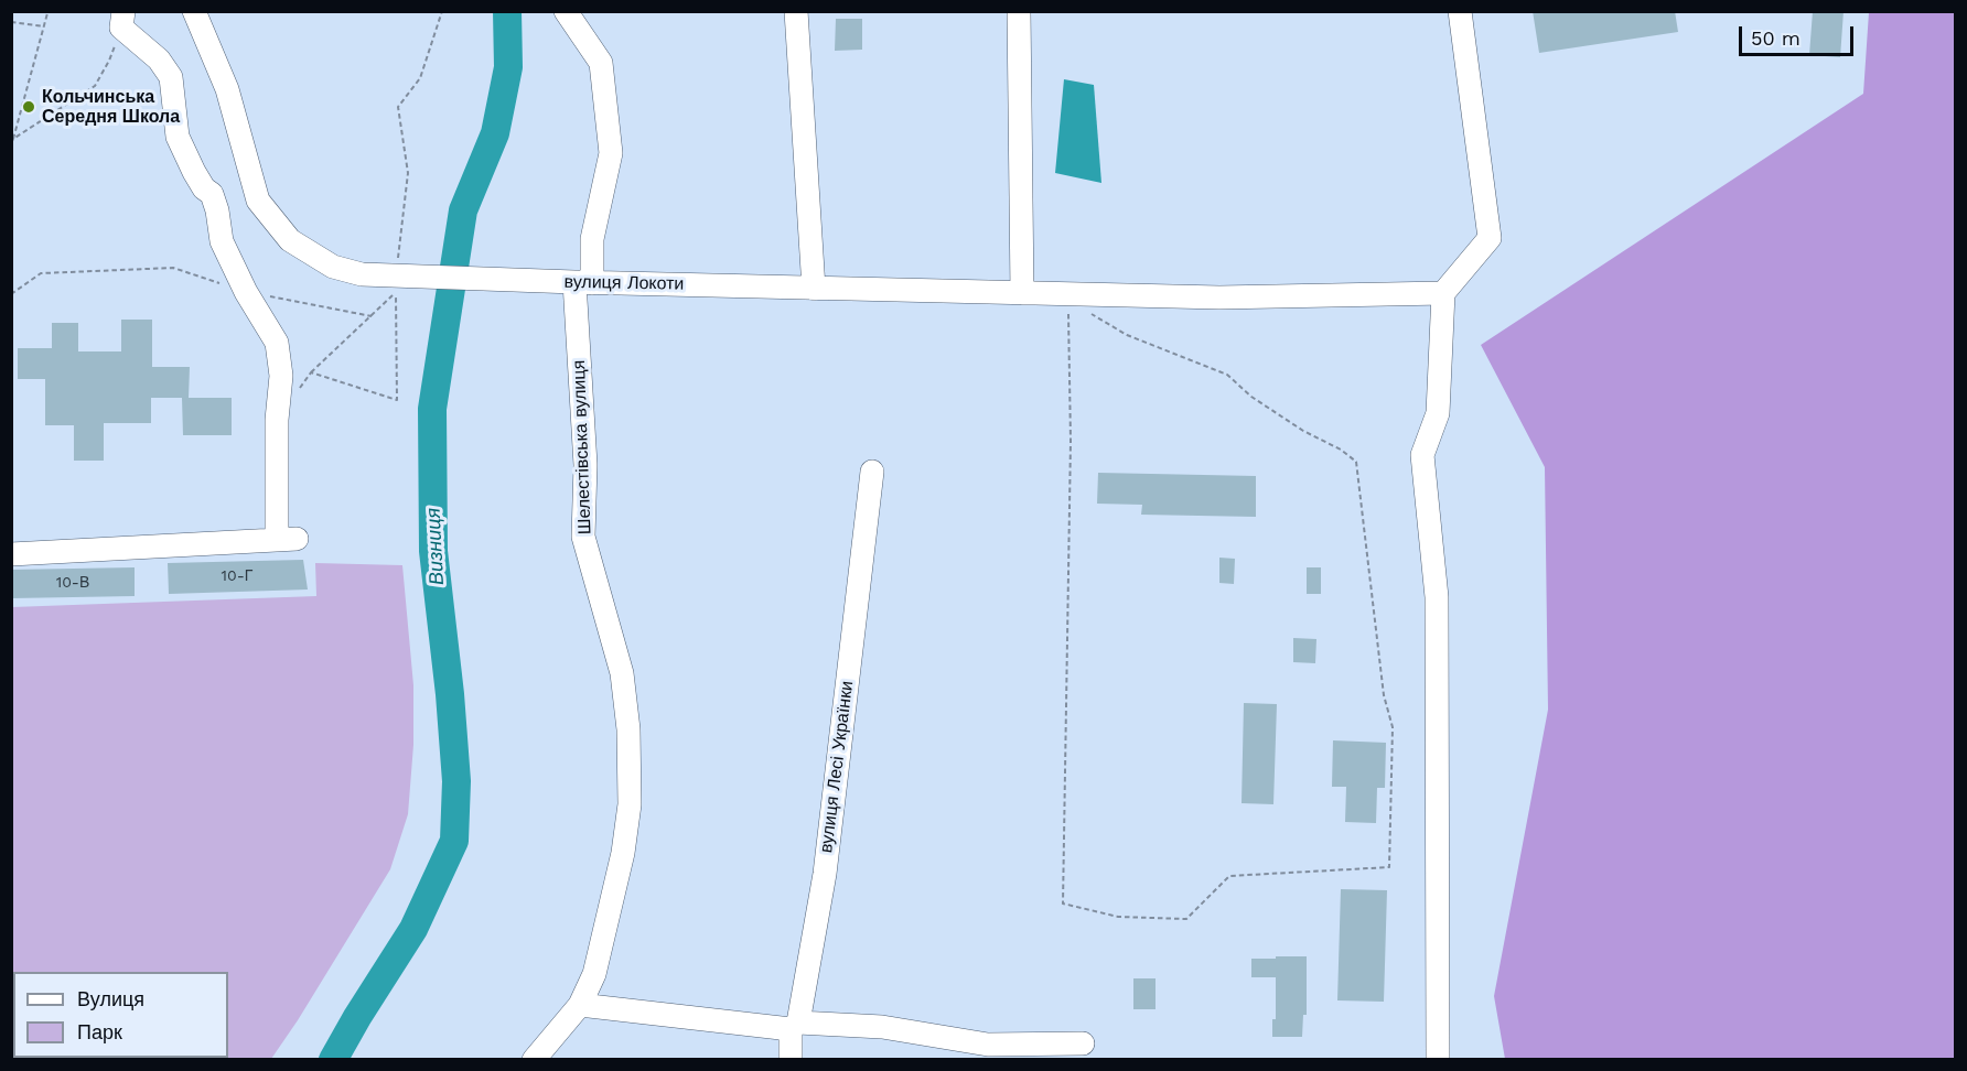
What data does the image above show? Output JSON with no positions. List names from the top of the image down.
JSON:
{
  "streets": {
    "street": ["вулиця Локоти", "Шелестівська вулиця", "вулиця Лесі Українки"]
  },
  "crossings": [
    ["вулиця Локоти", "Шелестівська вулиця"]
  ],
  "water": ["Визниця"],
  "places": ["Кольчинська Середня Школа"],
  "house_numbers": ["10-Г", "10-В"],
  "legend": ["Вулиця", "Парк"],
  "scale_bar": "50 m"
}
